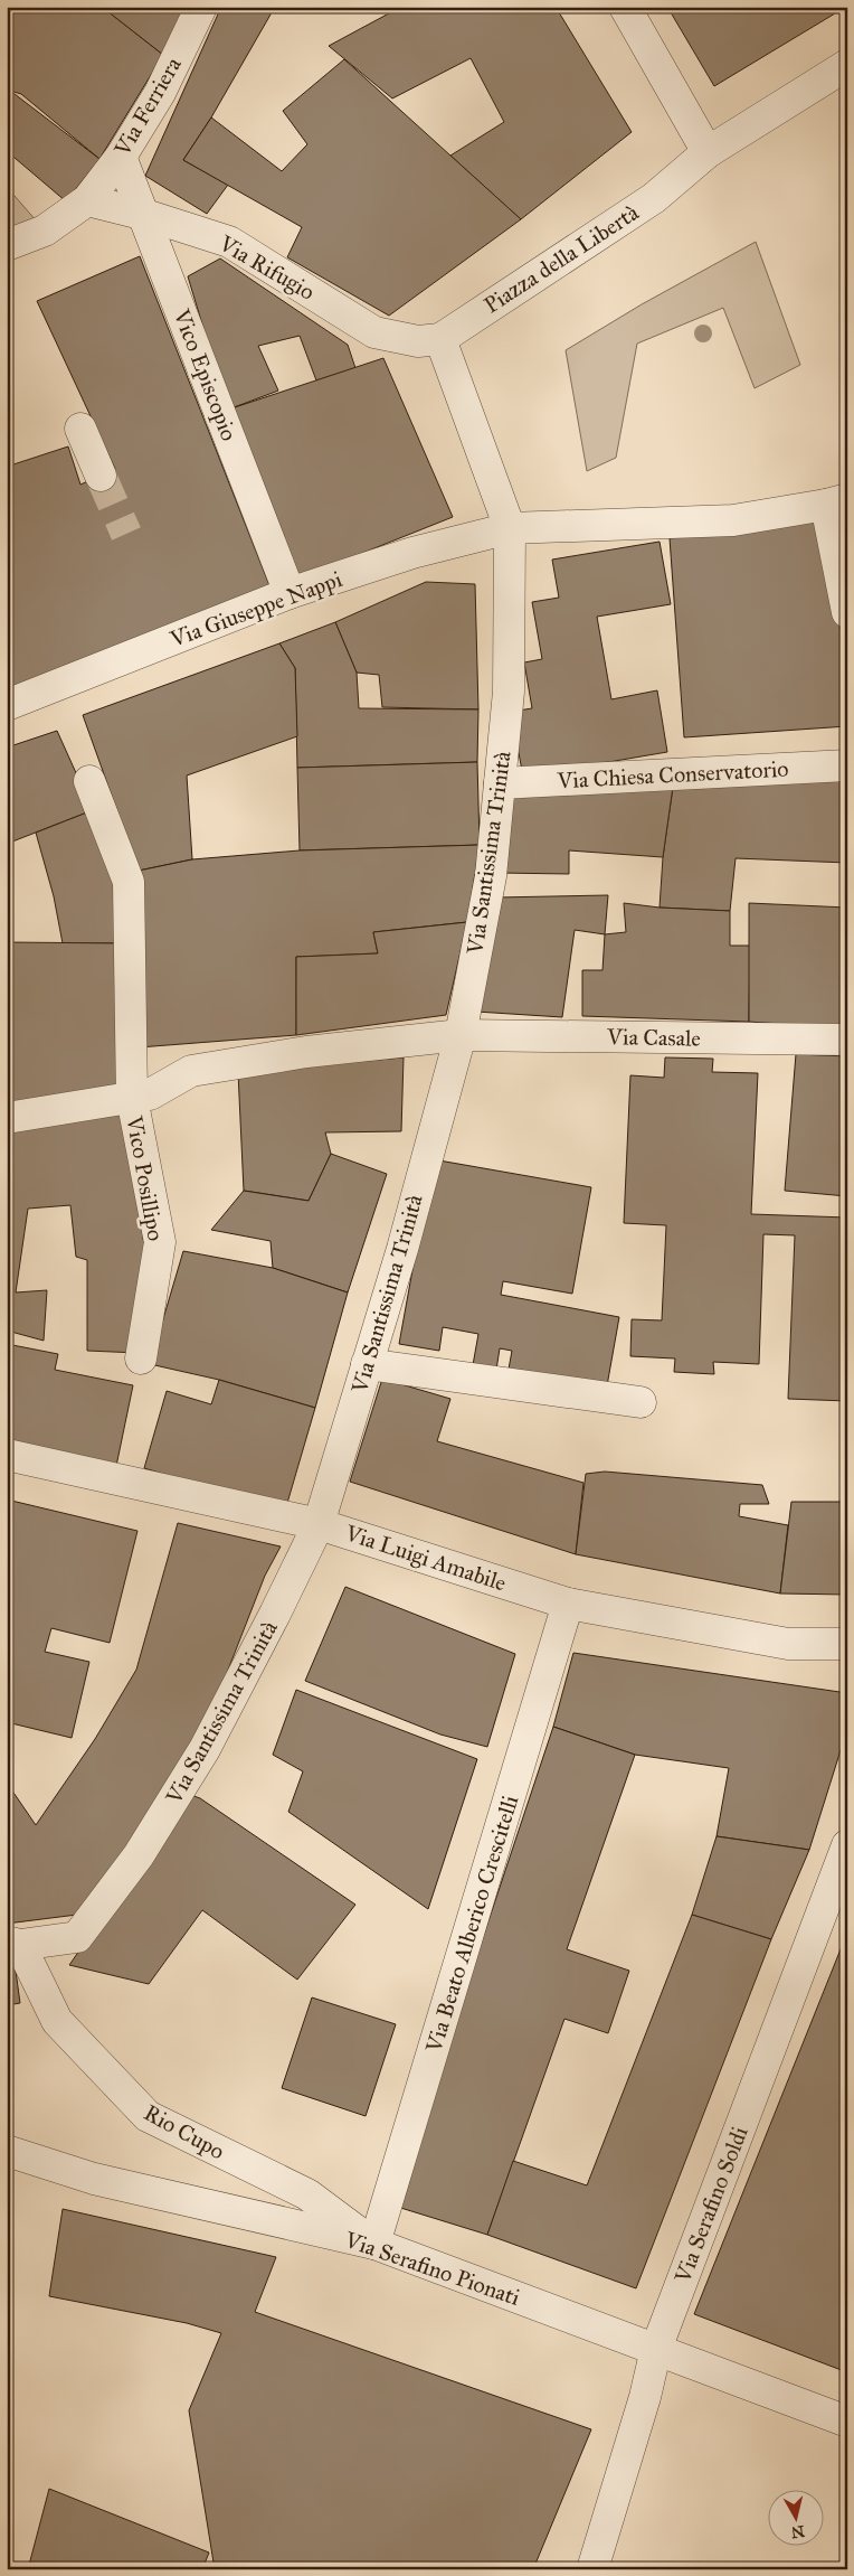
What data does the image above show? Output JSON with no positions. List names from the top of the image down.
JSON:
{
  "streets": {
    "street": [
      "Via Ferriera",
      "Piazza della Libertà",
      "Via Rifugio",
      "Vico Episcopio",
      "Via Giuseppe Nappi",
      "Via Chiesa Conservatorio",
      "Via Santissima Trinità",
      "Via Casale",
      "Vico Posillipo",
      "Via Luigi Amabile",
      "Via Beato Alberico Crescitelli",
      "Rio Cupo",
      "Via Serafino Soldi",
      "Via Serafino Pionati"
    ]
  },
  "crossings": [
    ["Via Ferriera", "Via Rifugio"],
    ["Via Ferriera", "Vico Episcopio"],
    ["Piazza della Libertà", "Via Rifugio"],
    ["Via Rifugio", "Vico Episcopio"],
    ["Vico Episcopio", "Via Giuseppe Nappi"],
    ["Via Giuseppe Nappi", "Via Santissima Trinità"],
    ["Via Chiesa Conservatorio", "Via Santissima Trinità"],
    ["Via Santissima Trinità", "Via Casale"],
    ["Via Santissima Trinità", "Via Luigi Amabile"],
    ["Via Santissima Trinità", "Rio Cupo"],
    ["Via Casale", "Vico Posillipo"],
    ["Via Luigi Amabile", "Via Beato Alberico Crescitelli"],
    ["Via Beato Alberico Crescitelli", "Rio Cupo"],
    ["Via Beato Alberico Crescitelli", "Via Serafino Pionati"],
    ["Rio Cupo", "Via Serafino Pionati"],
    ["Via Serafino Soldi", "Via Serafino Pionati"]
  ],
  "north": "bottom"
}
